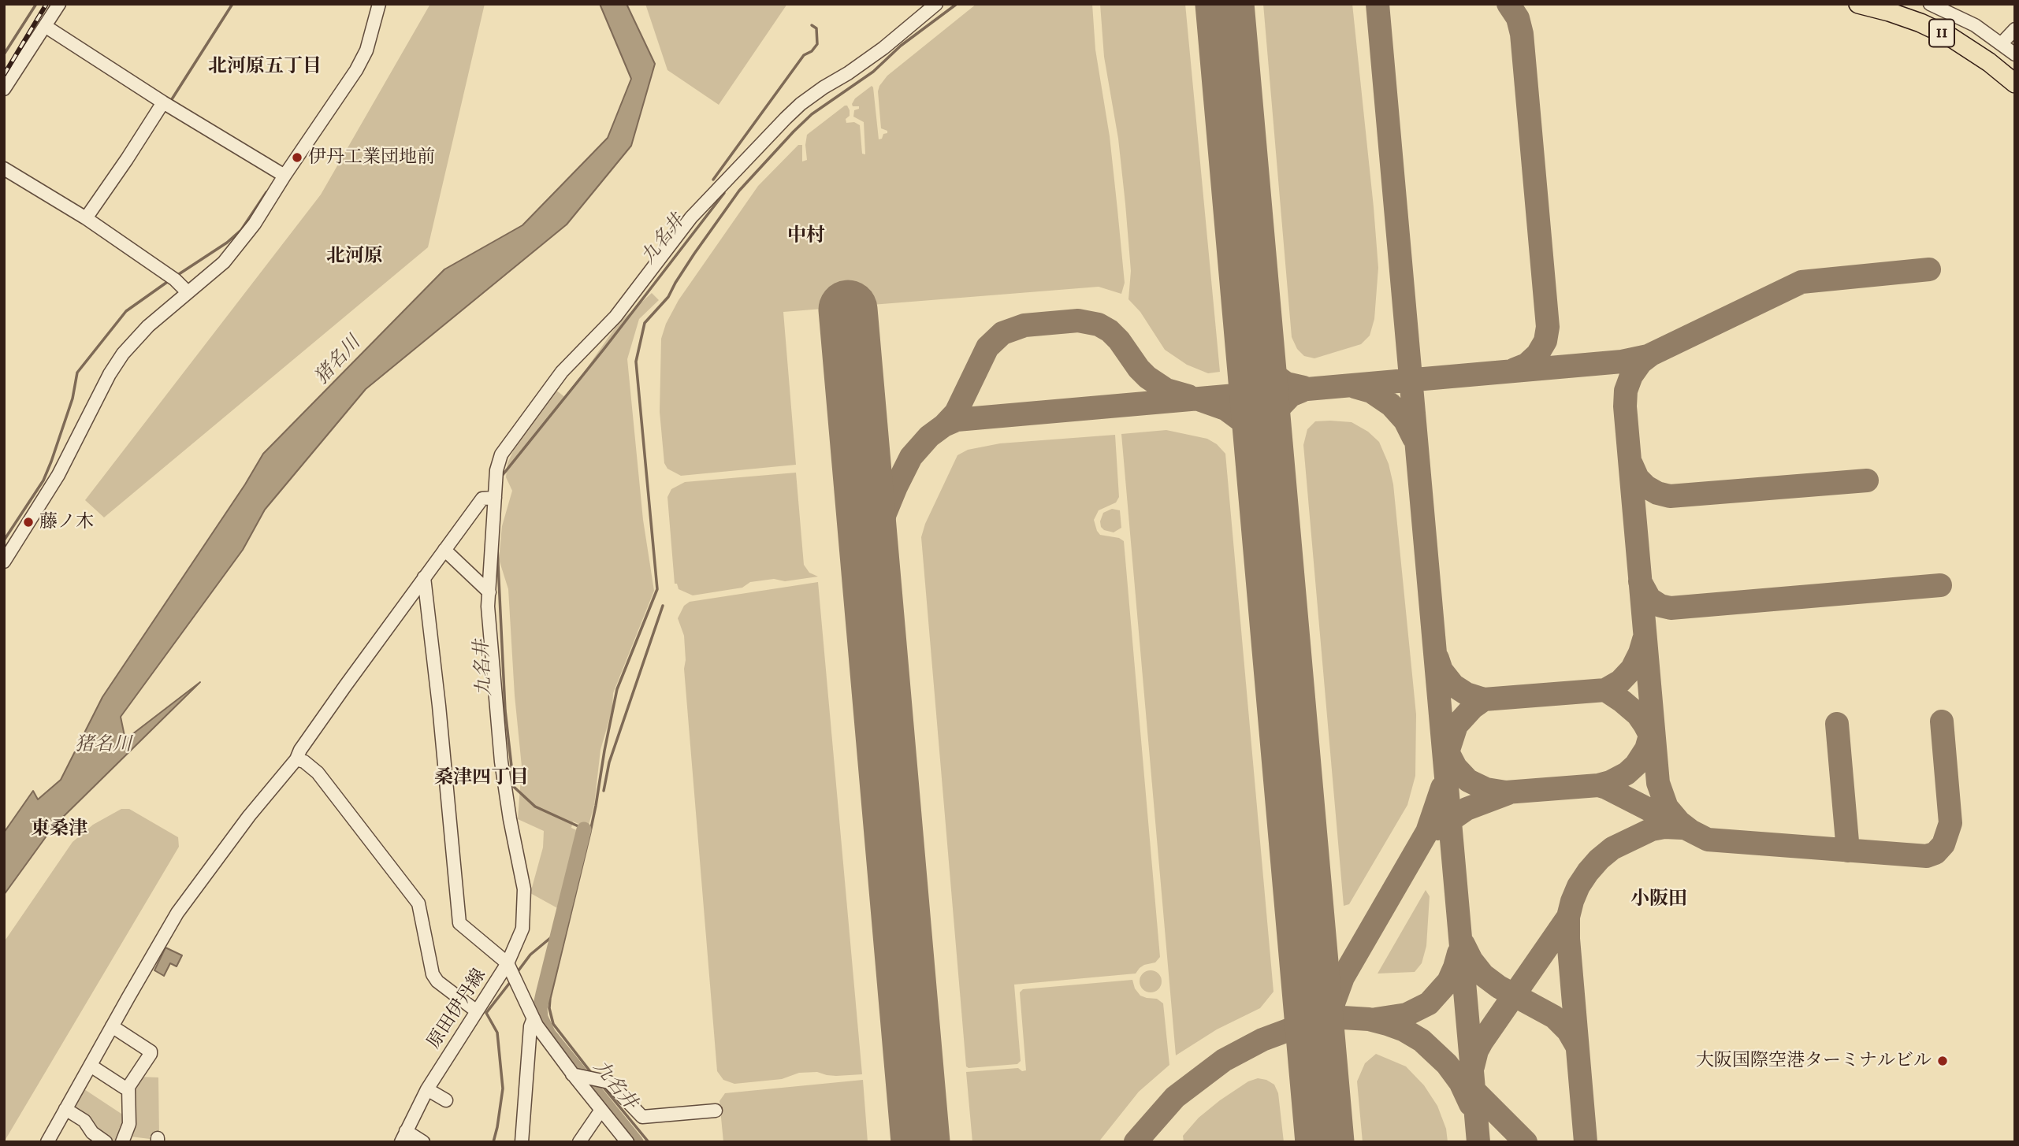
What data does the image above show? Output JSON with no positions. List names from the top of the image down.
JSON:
{
  "streets": {
    "highway": ["11"],
    "street": ["原田伊丹線"]
  },
  "districts": [
    "北河原五丁目",
    "中村",
    "北河原",
    "桑津四丁目",
    "東桑津",
    "小阪田"
  ],
  "water": ["九名井", "猪名川"],
  "places": ["伊丹工業団地前", "藤ノ木", "大阪国際空港ターミナルビル"]
}
